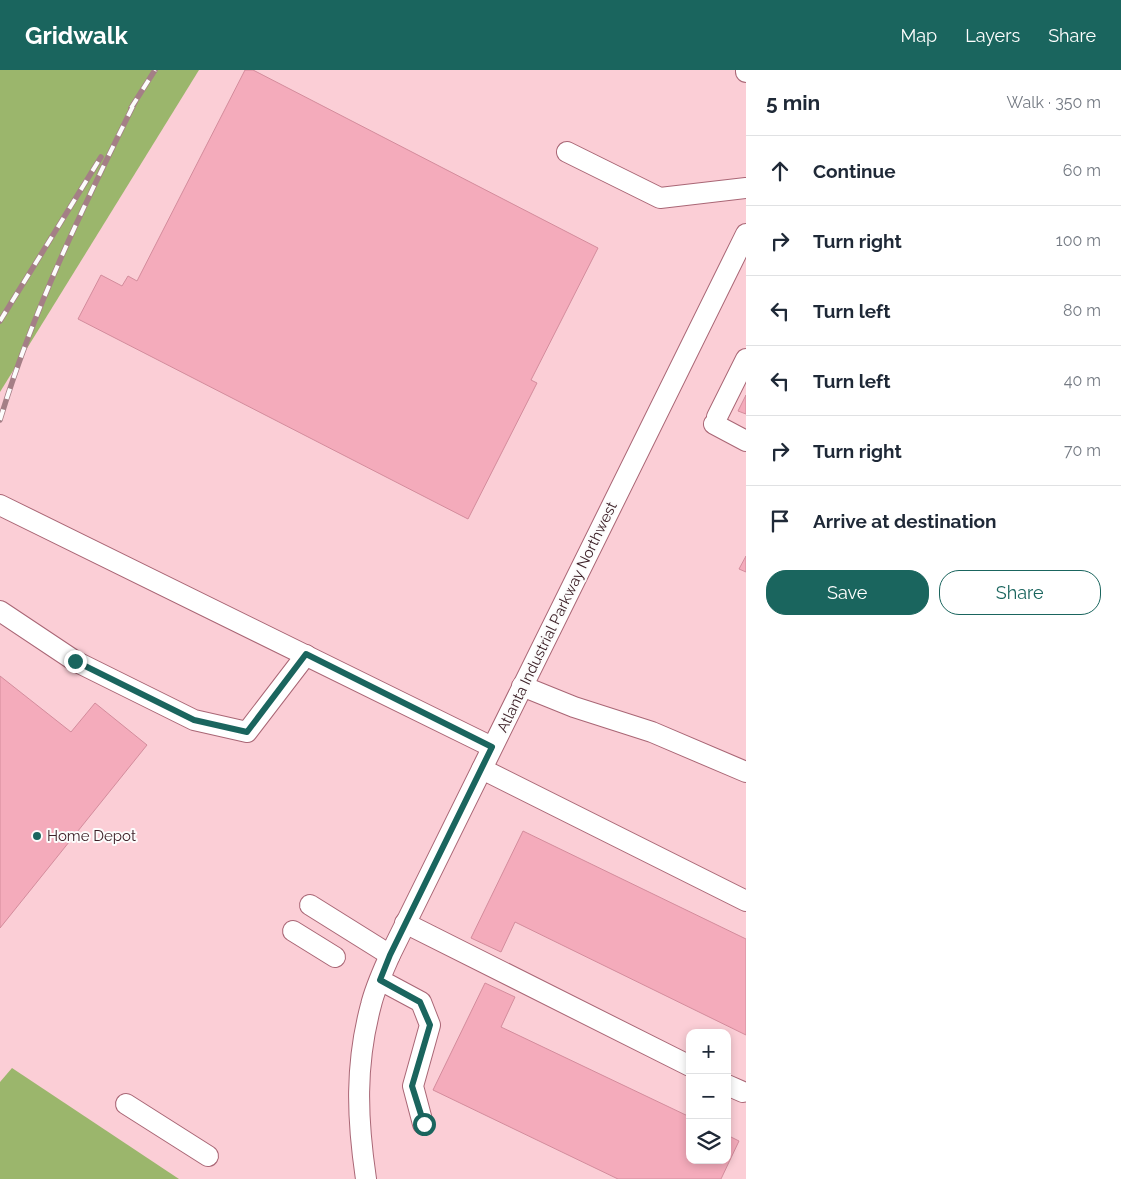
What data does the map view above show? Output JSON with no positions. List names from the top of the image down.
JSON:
{
  "streets": {
    "street": ["Atlanta Industrial Parkway Northwest"]
  },
  "places": ["Home Depot"],
  "page": {
    "header": "Gridwalk",
    "nav": ["Map", "Layers", "Share"],
    "heading": ["5 min", "Walk · 350 m"],
    "list": [
      ["Continue", "60 m"],
      ["Turn right", "100 m"],
      ["Turn left", "80 m"],
      ["Turn left", "40 m"],
      ["Turn right", "70 m"],
      "Arrive at destination"
    ],
    "buttons": ["Save", "Share"],
    "map_buttons": ["+", "−"]
  }
}
